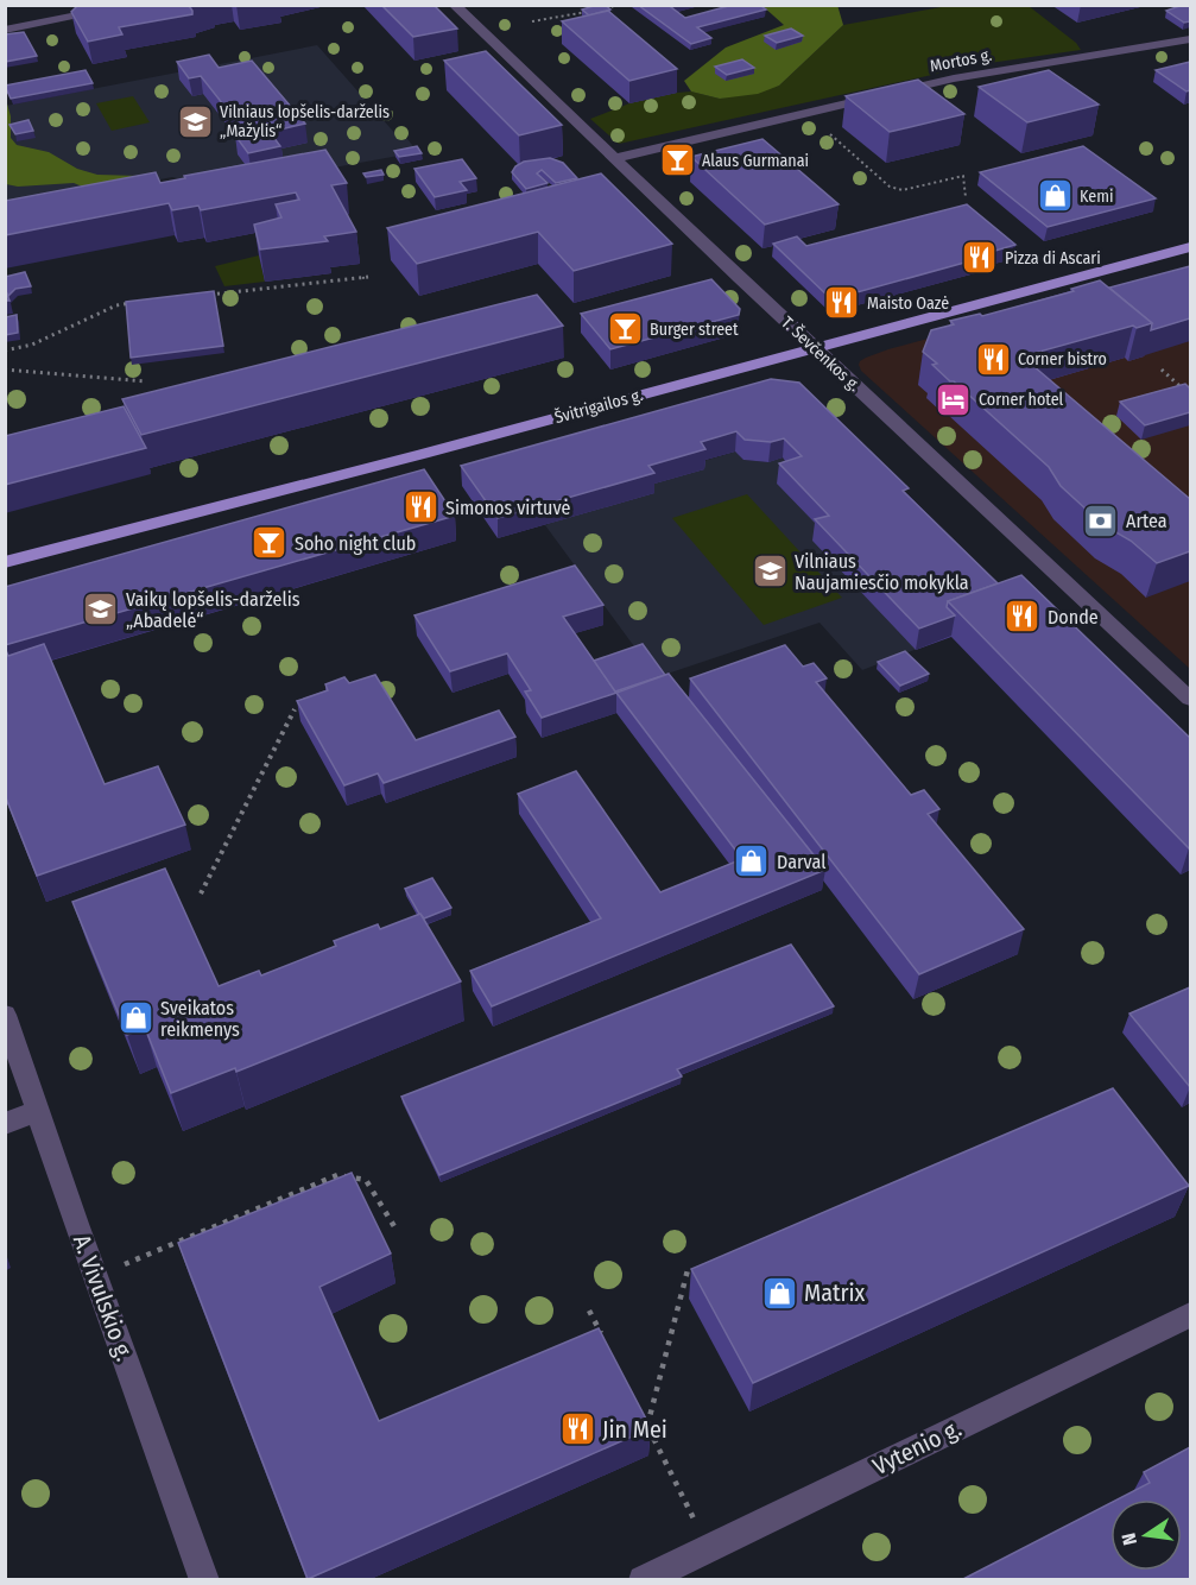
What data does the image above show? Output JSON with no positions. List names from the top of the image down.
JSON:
{
  "streets": {
    "main road": ["Švitrigailos g."],
    "street": [
      "Mortos g.",
      "T. Ševčenkos g.",
      "A. Vivulskio g.",
      "Vytenio g."
    ]
  },
  "crossings": [
    ["Mortos g.", "T. Ševčenkos g."],
    ["T. Ševčenkos g.", "Švitrigailos g."]
  ],
  "places": {
    "school or university": ["Vilniaus lopšelis-darželis „Mažylis“", "Vilniaus Naujamiesčio mokykla", "Vaikų lopšelis-darželis „Abadelė“"],
    "bar": ["Alaus Gurmanai", "Burger street", "Soho night club"],
    "shop": [
      "Kemi",
      "Darval",
      "Sveikatos reikmenys",
      "Matrix"
    ],
    "restaurant": [
      "Pizza di Ascari",
      "Maisto Oazė",
      "Corner bistro",
      "Simonos virtuvė",
      "Donde",
      "Jin Mei"
    ],
    "hotel": ["Corner hotel"],
    "bank": ["Artea"]
  },
  "north": "left"
}
